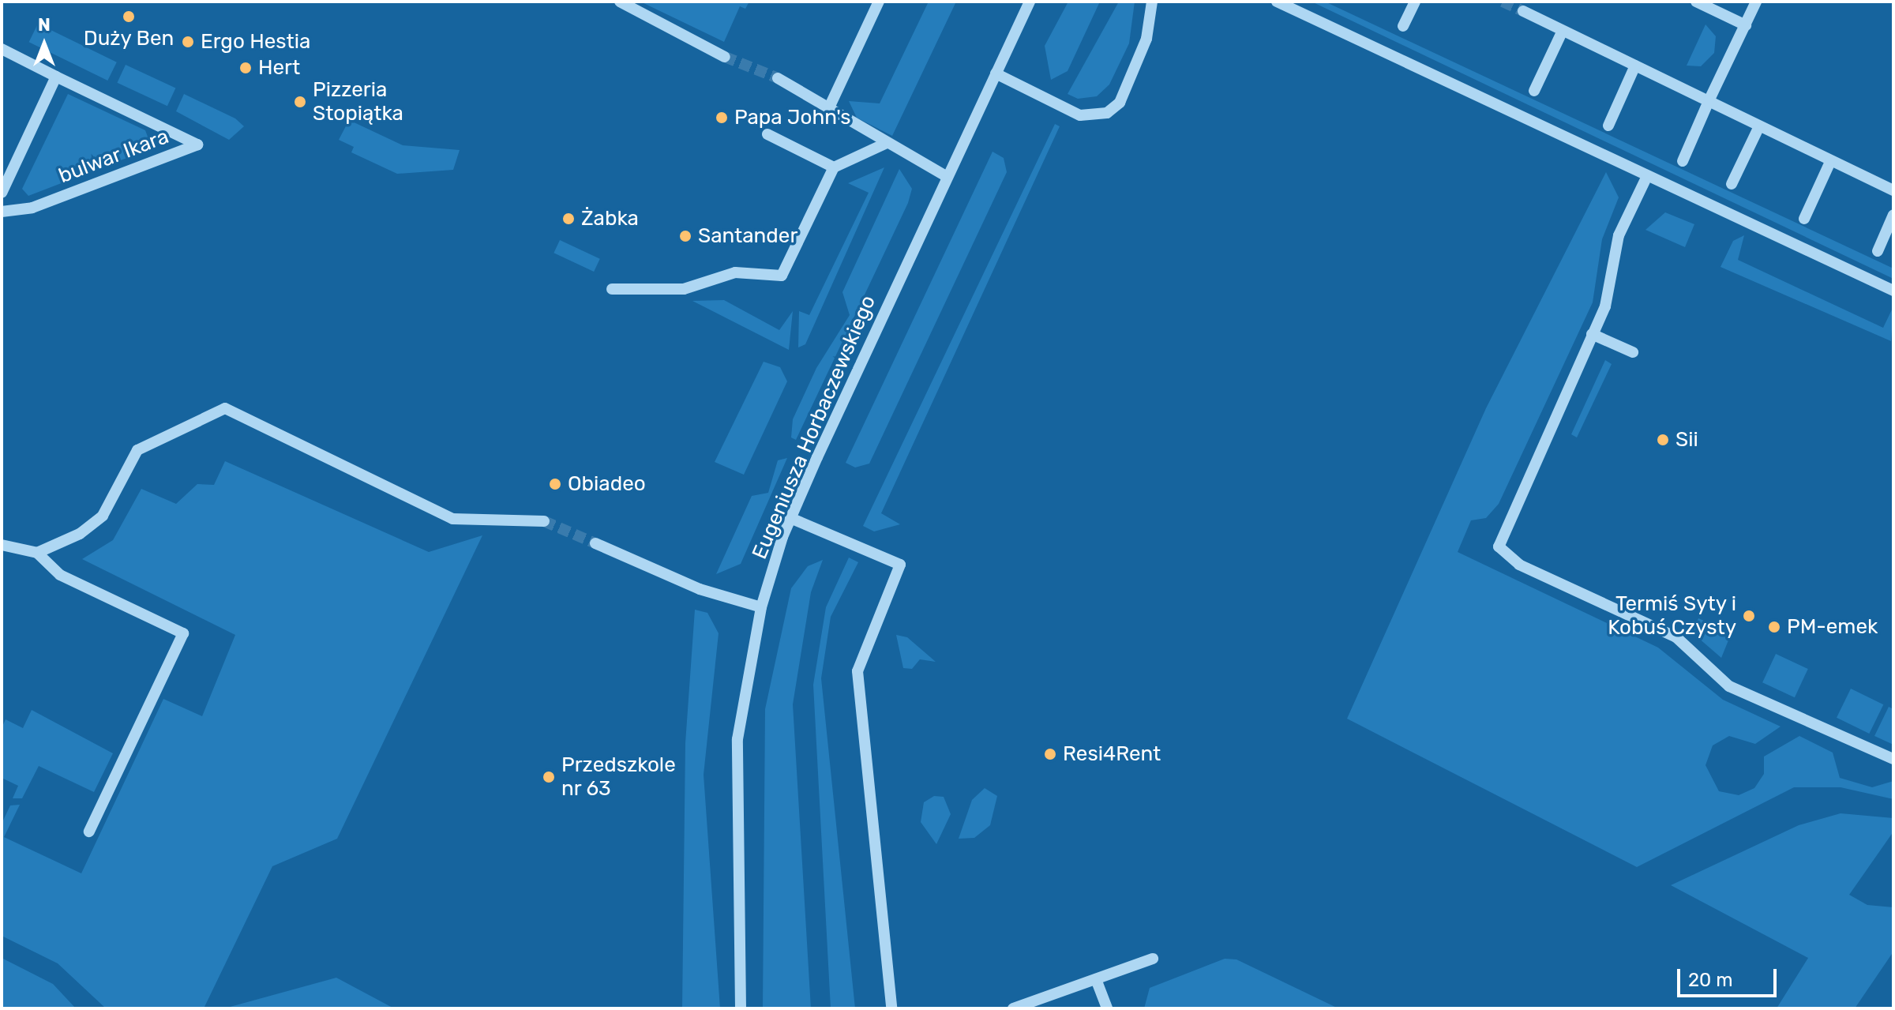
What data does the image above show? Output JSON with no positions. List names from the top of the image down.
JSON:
{
  "streets": {
    "street": ["bulwar Ikara", "Eugeniusza Horbaczewskiego"]
  },
  "places": [
    "Duży Ben",
    "Ergo Hestia",
    "Hert",
    "Pizzeria Stopiątka",
    "Papa John's",
    "Żabka",
    "Santander",
    "Sii",
    "Obiadeo",
    "Termiś Syty i Kobuś Czysty",
    "PM-emek",
    "Resi4Rent",
    "Przedszkole nr 63"
  ],
  "scale_bar": "20 m",
  "north": "top"
}
